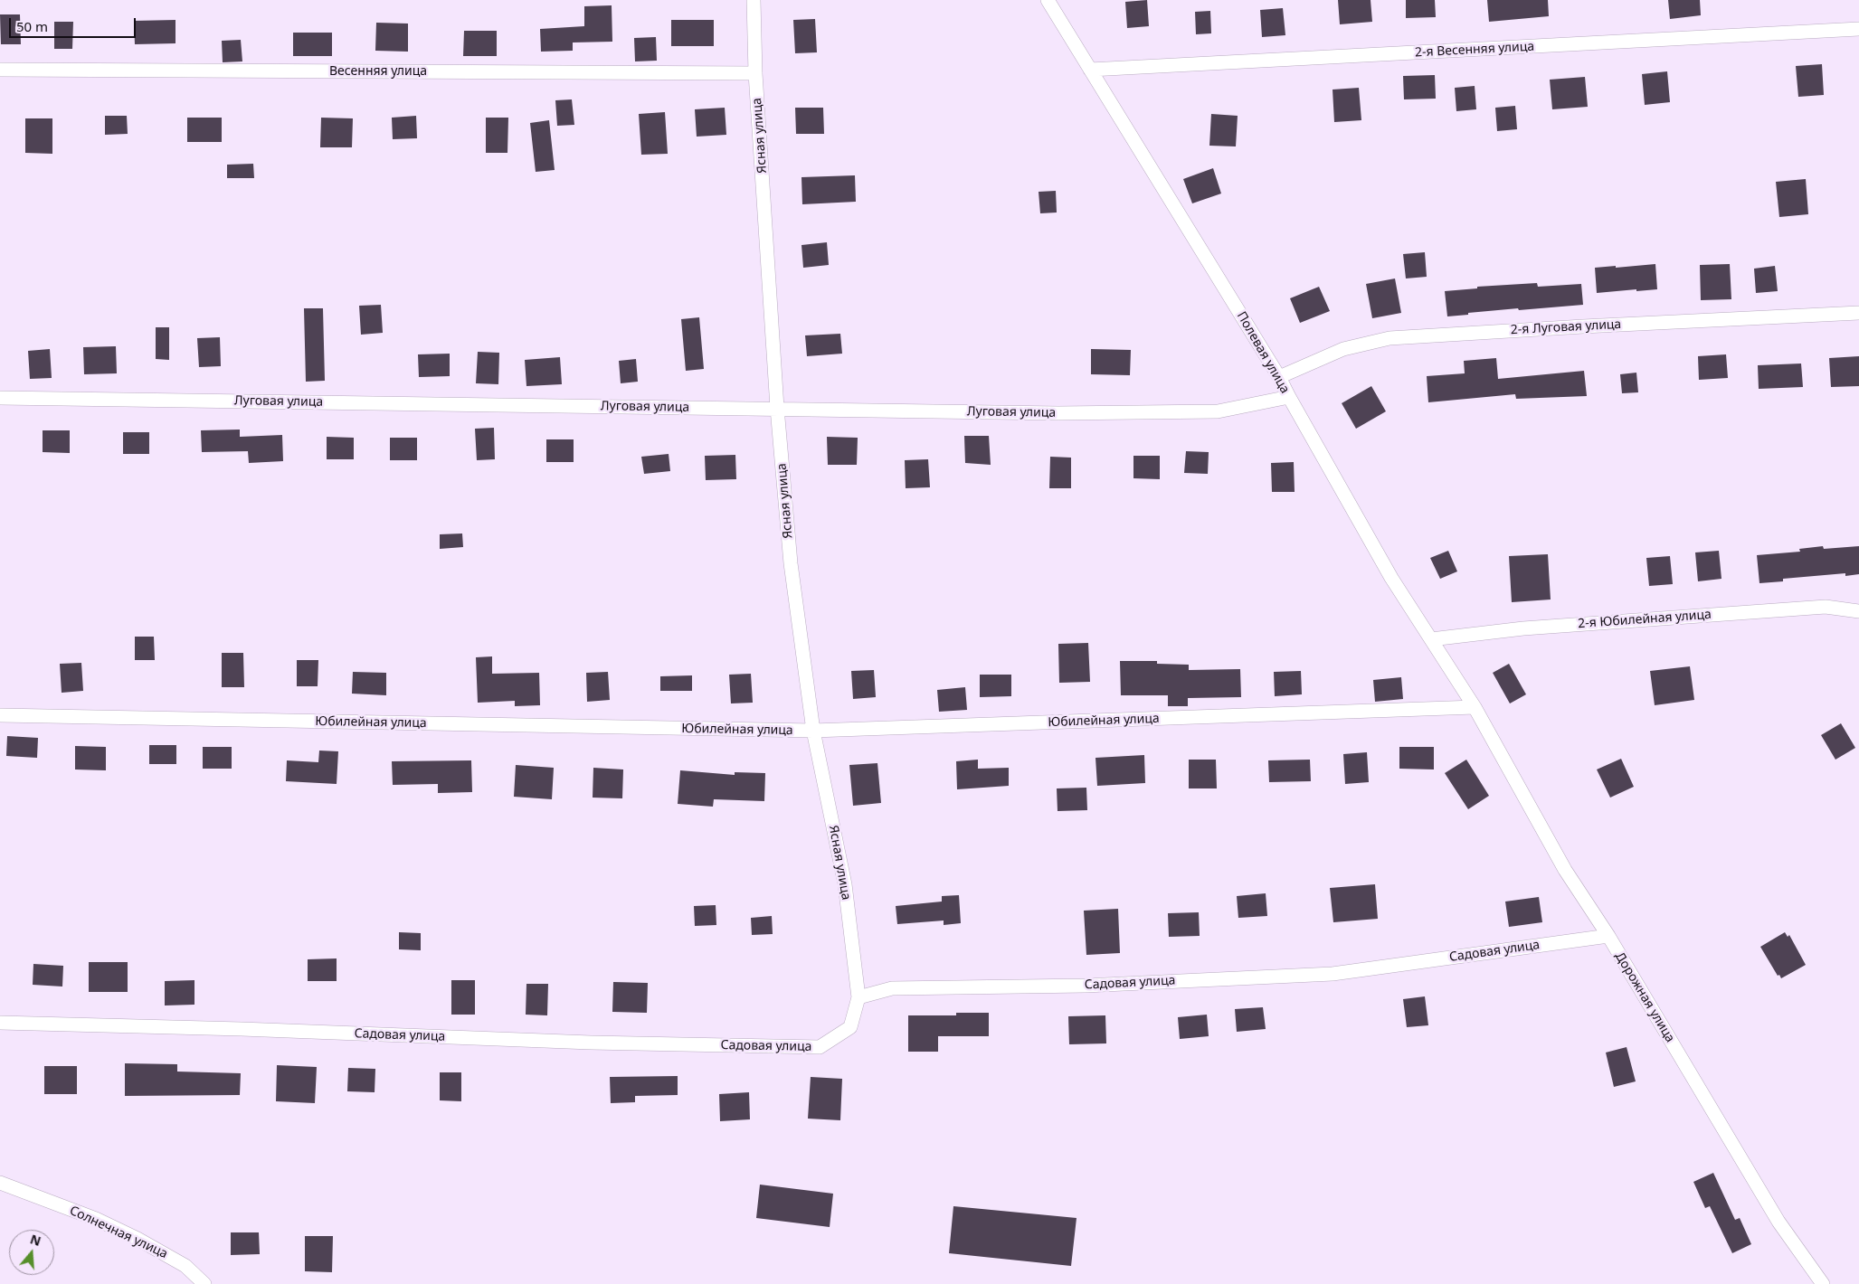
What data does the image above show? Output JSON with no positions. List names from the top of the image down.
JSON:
{
  "streets": {
    "street": [
      "2-я Весенняя улица",
      "Весенняя улица",
      "Ясная улица",
      "2-я Луговая улица",
      "Полевая улица",
      "Луговая улица",
      "2-я Юбилейная улица",
      "Юбилейная улица",
      "Садовая улица",
      "Дорожная улица",
      "Солнечная улица"
    ]
  },
  "crossings": [
    ["2-я Весенняя улица", "Полевая улица"],
    ["Весенняя улица", "Ясная улица"],
    ["Ясная улица", "Луговая улица"],
    ["Ясная улица", "Юбилейная улица"],
    ["Ясная улица", "Садовая улица"],
    ["2-я Луговая улица", "Полевая улица"],
    ["Полевая улица", "Луговая улица"],
    ["Полевая улица", "2-я Юбилейная улица"],
    ["Полевая улица", "Юбилейная улица"],
    ["Полевая улица", "Дорожная улица"],
    ["Юбилейная улица", "Дорожная улица"],
    ["Садовая улица", "Дорожная улица"]
  ],
  "scale_bar": "50 m",
  "north": "top"
}
